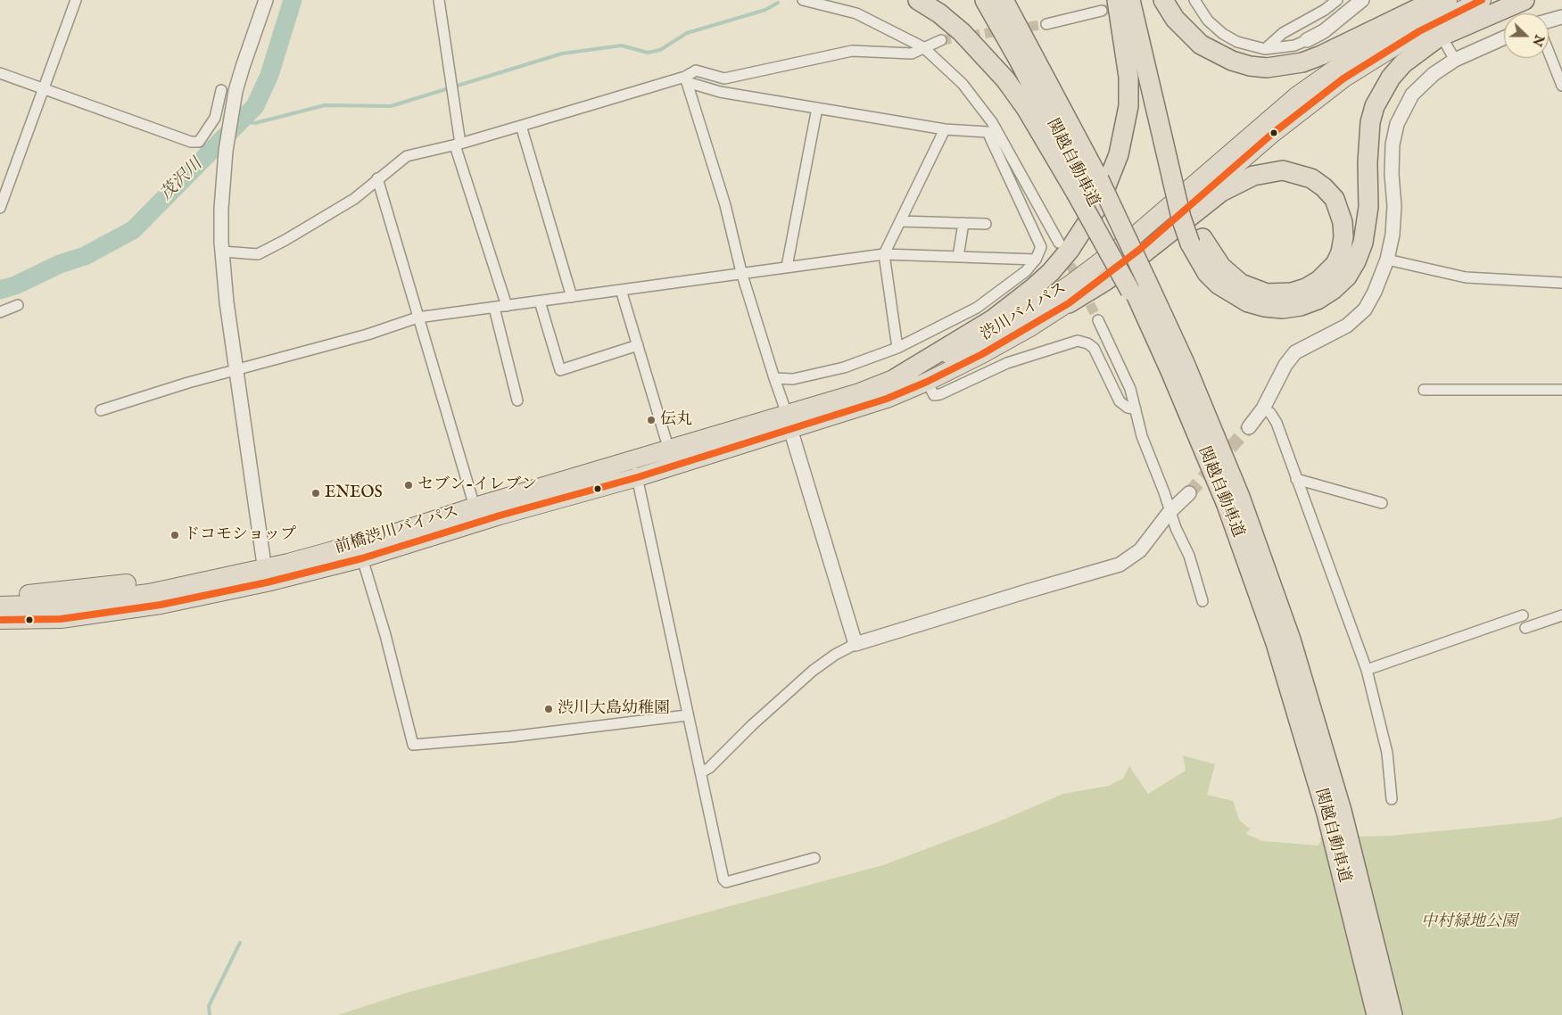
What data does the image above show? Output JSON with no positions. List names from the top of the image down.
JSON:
{
  "streets": {
    "highway": ["関越自動車道", "渋川バイパス", "前橋渋川バイパス"]
  },
  "crossings": [
    ["渋川バイパス", "前橋渋川バイパス"]
  ],
  "water": ["茂沢川"],
  "parks": ["中村緑地公園"],
  "places": [
    "伝丸",
    "セブン-イレブン",
    "ENEOS",
    "ドコモショップ",
    "渋川大島幼稚園"
  ],
  "north": "right"
}
